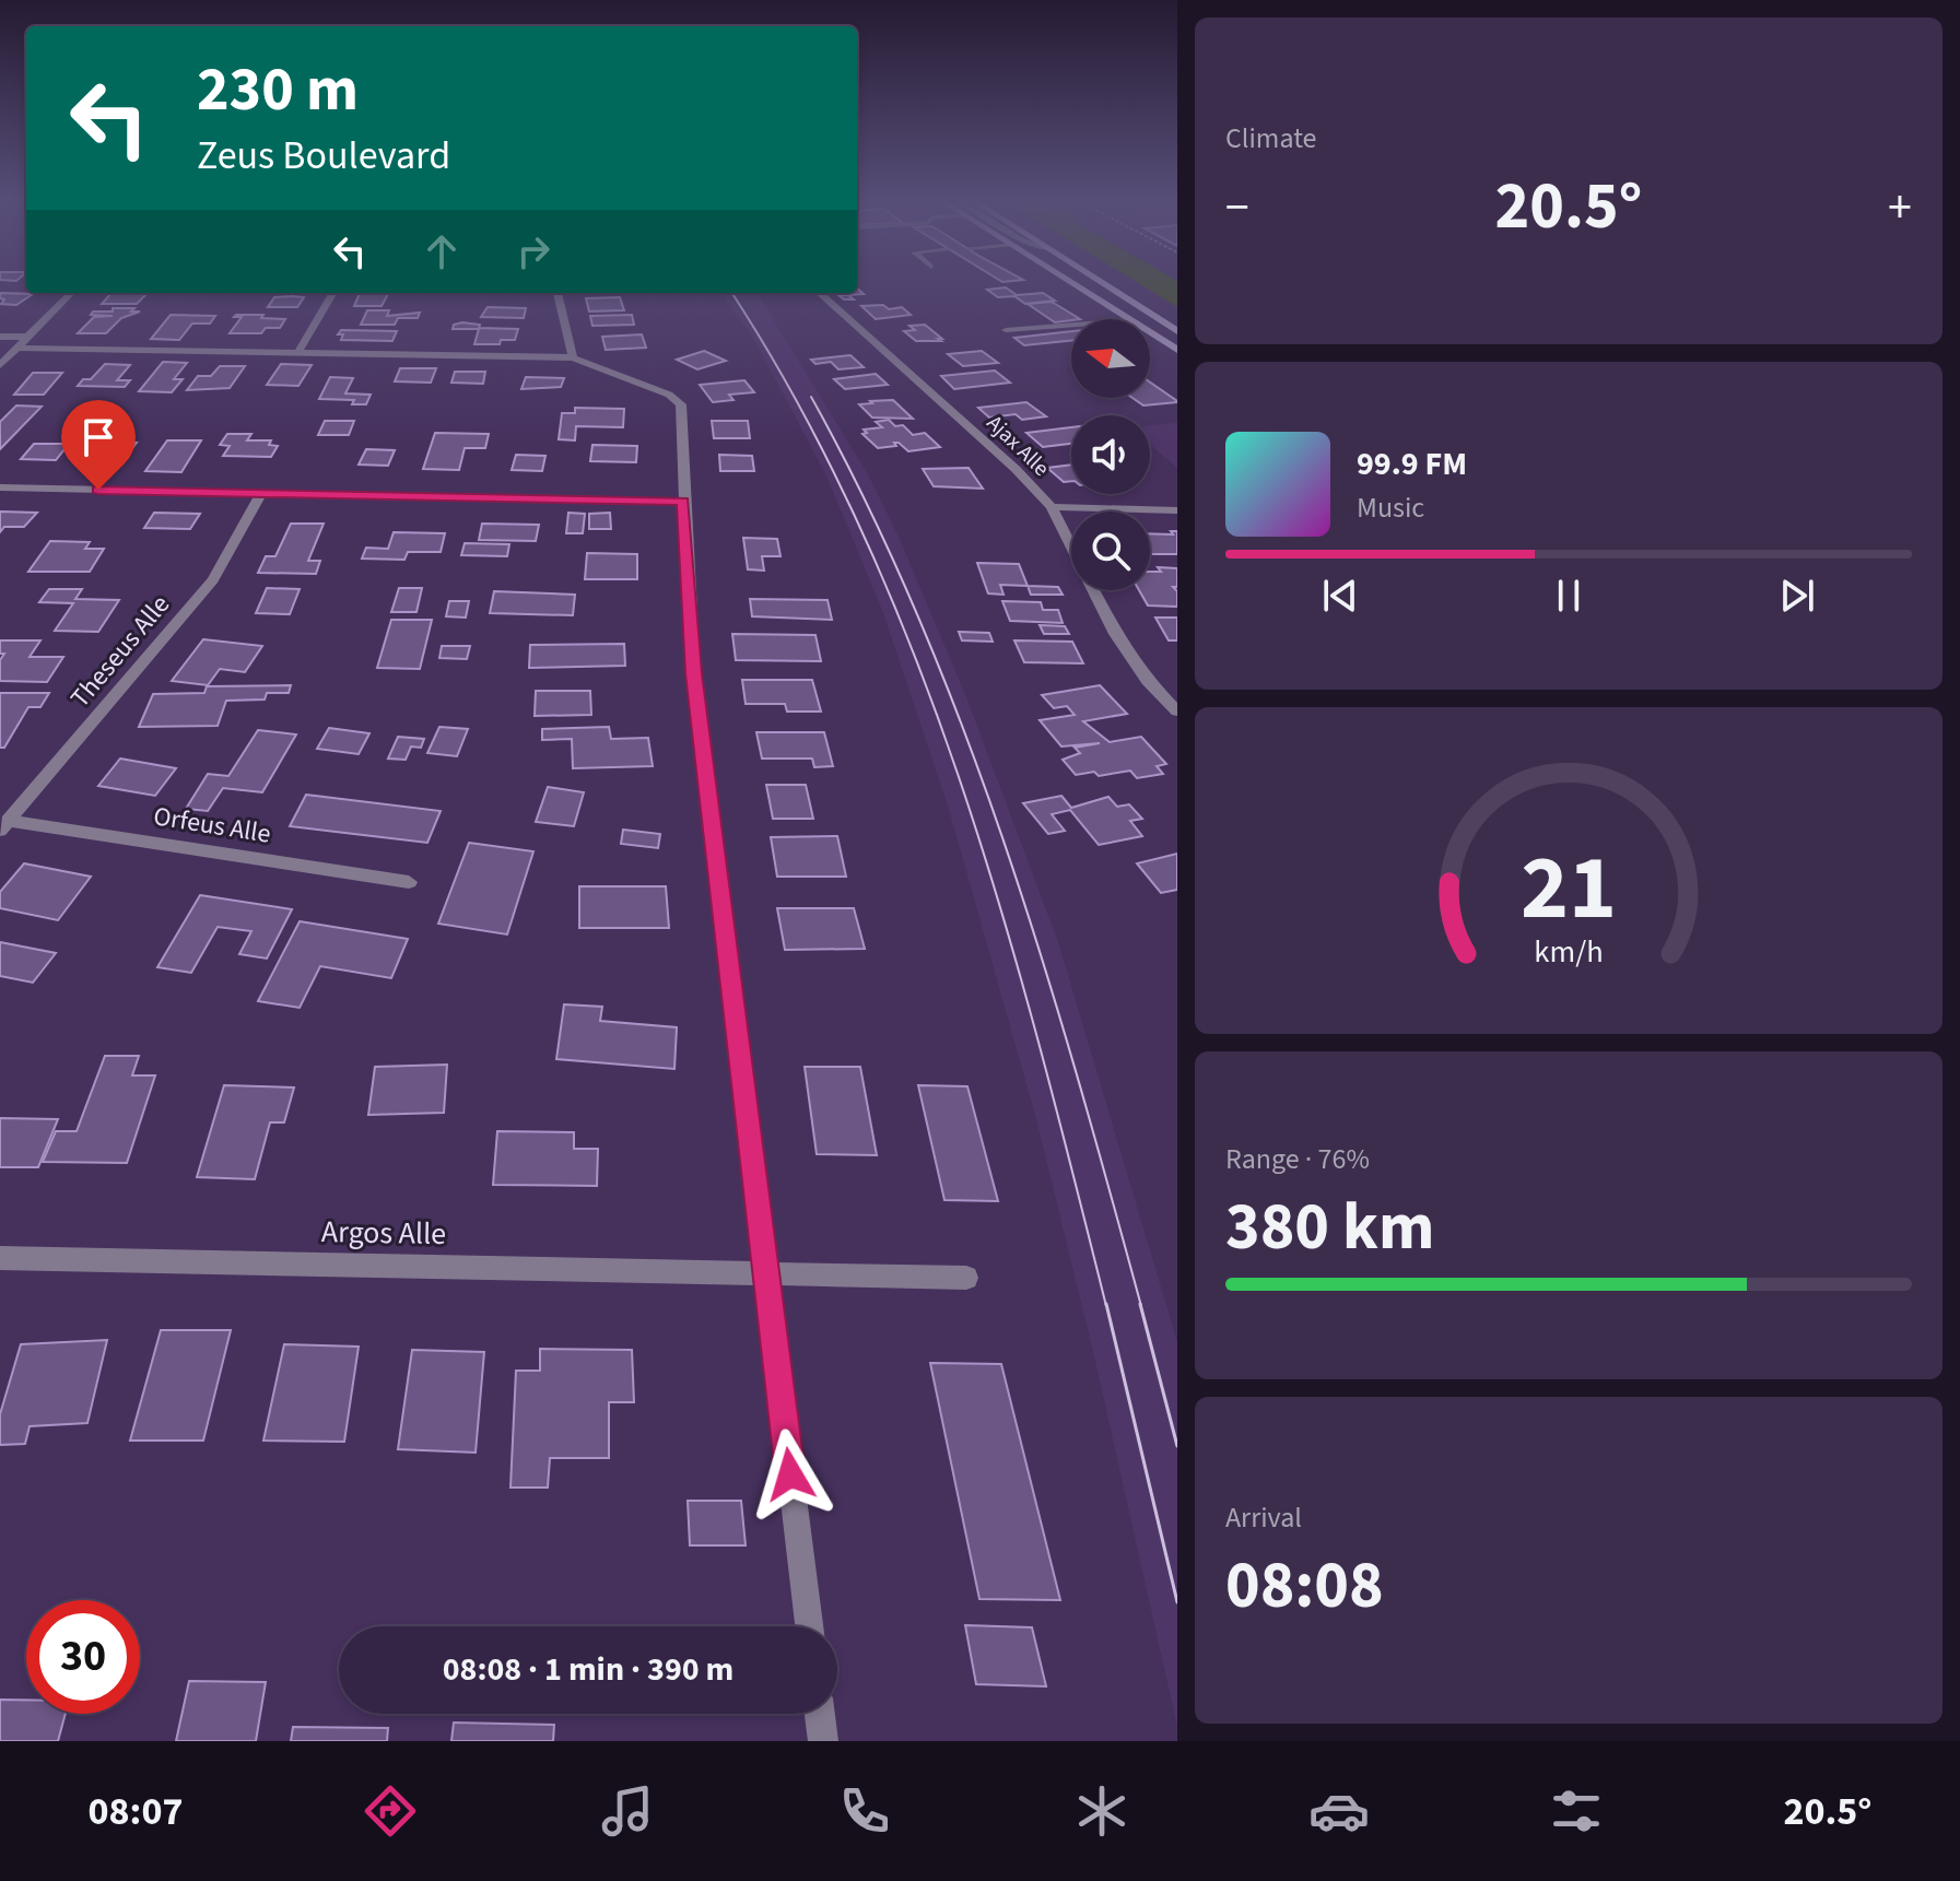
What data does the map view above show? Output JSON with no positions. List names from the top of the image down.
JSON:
{
  "streets": {
    "street": [
      "Ajax Alle",
      "Theseus Alle",
      "Orfeus Alle",
      "Argos Alle"
    ]
  },
  "crossings": [
    ["Theseus Alle", "Orfeus Alle"]
  ],
  "north": "left",
  "page": {
    "tile": [
      "Climate",
      ["Range · 76%", "380 km"],
      ["Arrival", "08:08"]
    ],
    "turn": ["230 m", "Zeus Boulevard"],
    "heat": ["−", "20.5°", "+"],
    "song": ["99.9 FM", "Music"],
    "limit": "30",
    "trip": "08:08 · 1 min · 390 m",
    "tabs": ["08:07", "20.5°"],
    "gauge": ["21", "km/h"]
  }
}
